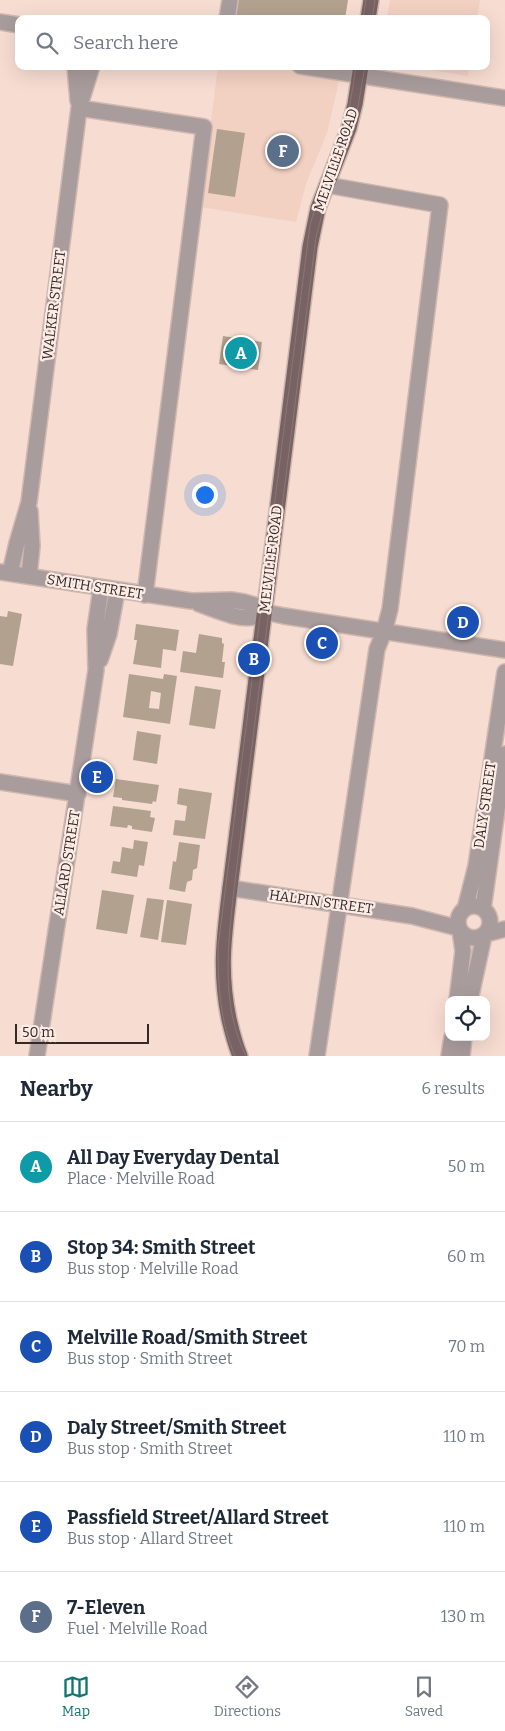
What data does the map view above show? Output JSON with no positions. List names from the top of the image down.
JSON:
{
  "streets": {
    "main road": ["MELVILLE ROAD"],
    "street": [
      "WALKER STREET",
      "SMITH STREET",
      "DALY STREET",
      "ALLARD STREET",
      "HALPIN STREET"
    ]
  },
  "crossings": [
    ["MELVILLE ROAD", "SMITH STREET"],
    ["MELVILLE ROAD", "HALPIN STREET"],
    ["WALKER STREET", "SMITH STREET"],
    ["SMITH STREET", "ALLARD STREET"],
    ["DALY STREET", "HALPIN STREET"]
  ],
  "scale_bar": "50 m",
  "page": {
    "search": "Search here",
    "pins": [
      "F",
      "A",
      "D",
      "C",
      "B",
      "E"
    ],
    "scale": "50 m",
    "heading": ["Nearby", "6 results"],
    "list": [
      {
        "mark": "A",
        "name": "All Day Everyday Dental",
        "note": "Place · Melville Road",
        "value": "50 m"
      },
      {
        "mark": "B",
        "name": "Stop 34: Smith Street",
        "note": "Bus stop · Melville Road",
        "value": "60 m"
      },
      {
        "mark": "C",
        "name": "Melville Road/Smith Street",
        "note": "Bus stop · Smith Street",
        "value": "70 m"
      },
      {
        "mark": "D",
        "name": "Daly Street/Smith Street",
        "note": "Bus stop · Smith Street",
        "value": "110 m"
      },
      {
        "mark": "E",
        "name": "Passfield Street/Allard Street",
        "note": "Bus stop · Allard Street",
        "value": "110 m"
      },
      {
        "mark": "F",
        "name": "7-Eleven",
        "note": "Fuel · Melville Road",
        "value": "130 m"
      }
    ],
    "nav": ["Map", "Directions", "Saved"]
  }
}
